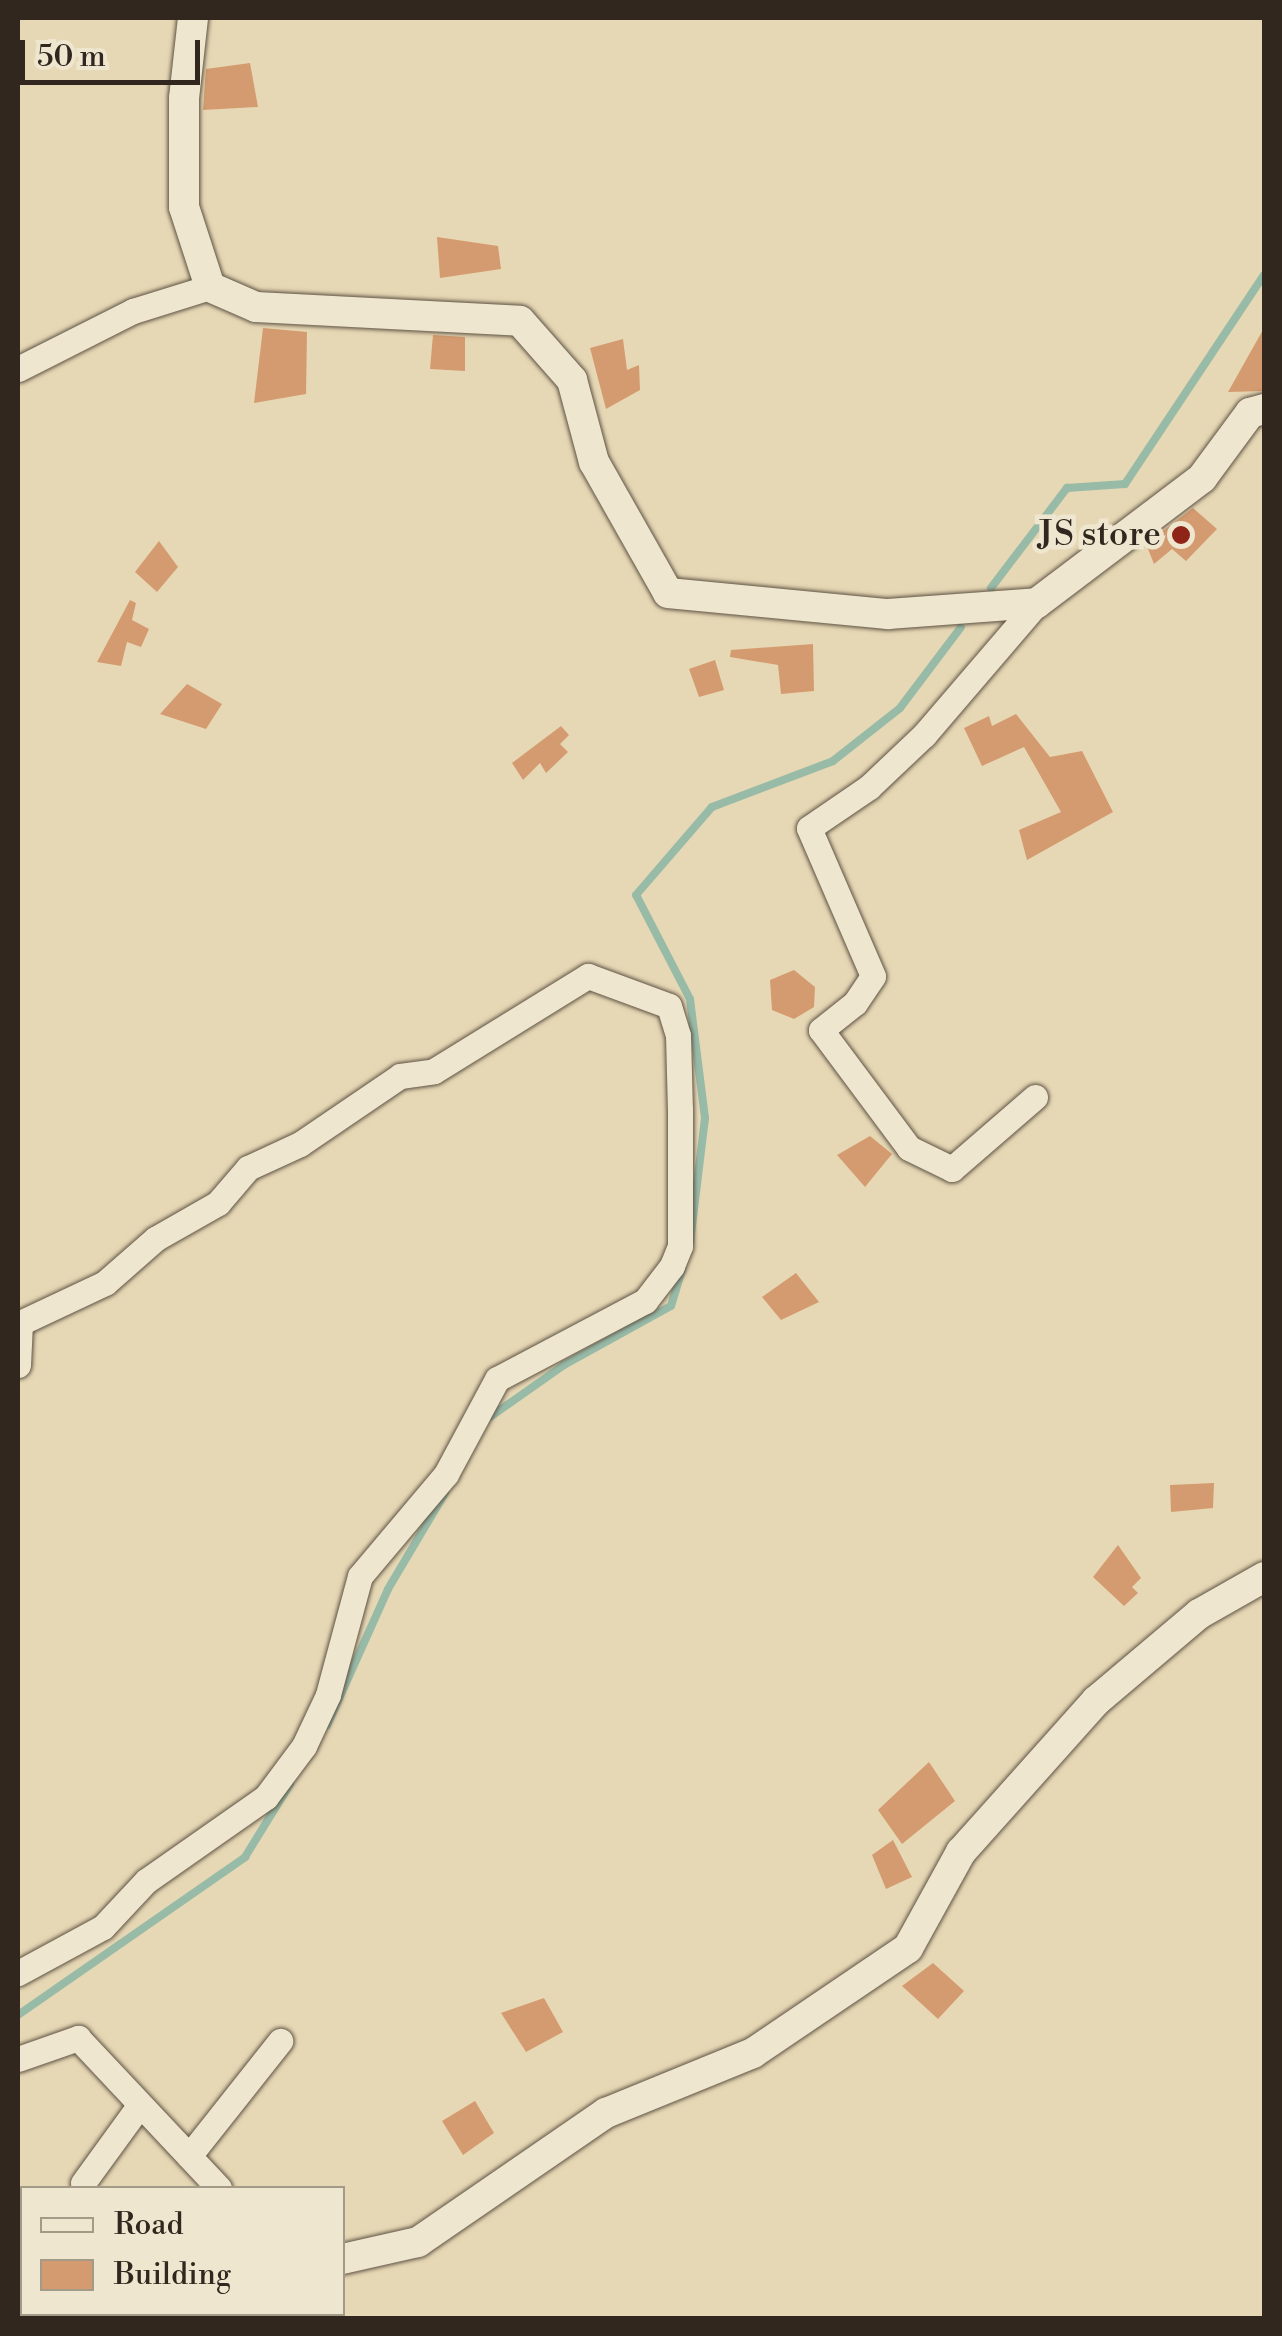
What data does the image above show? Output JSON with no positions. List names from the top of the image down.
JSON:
{
  "places": ["JS store"],
  "legend": ["Road", "Building"],
  "scale_bar": "50 m"
}
